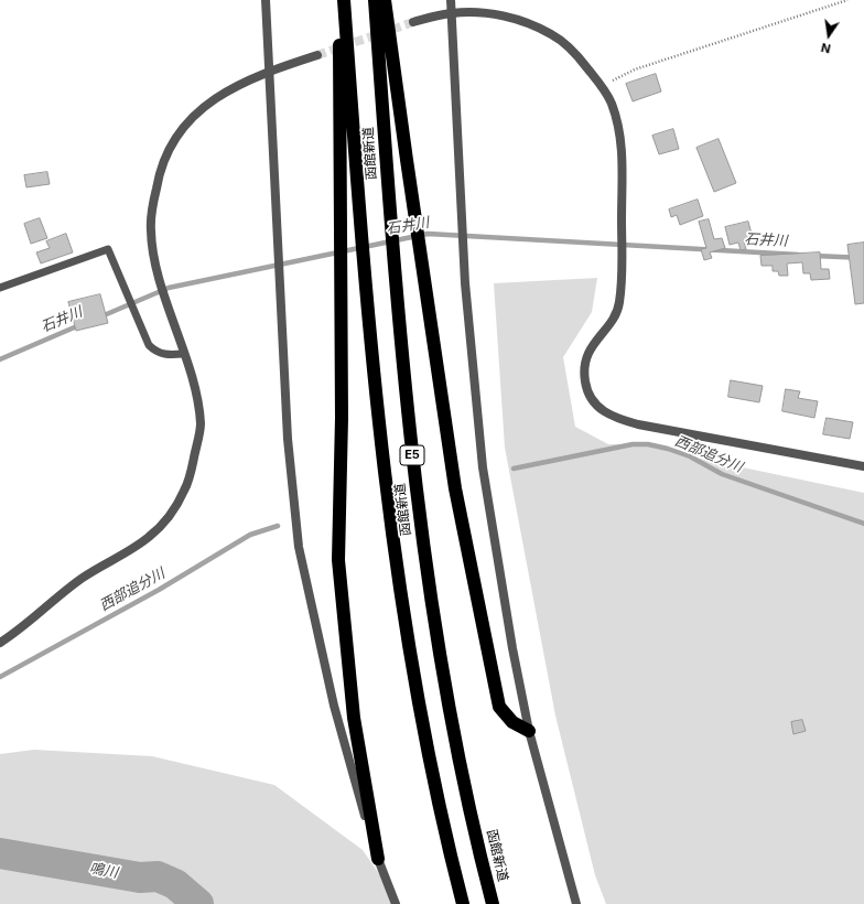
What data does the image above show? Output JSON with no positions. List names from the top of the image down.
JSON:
{
  "streets": {
    "highway": ["函館新道", "E5"]
  },
  "water": ["石井川", "西部追分川", "鳴川"],
  "north": "bottom"
}
